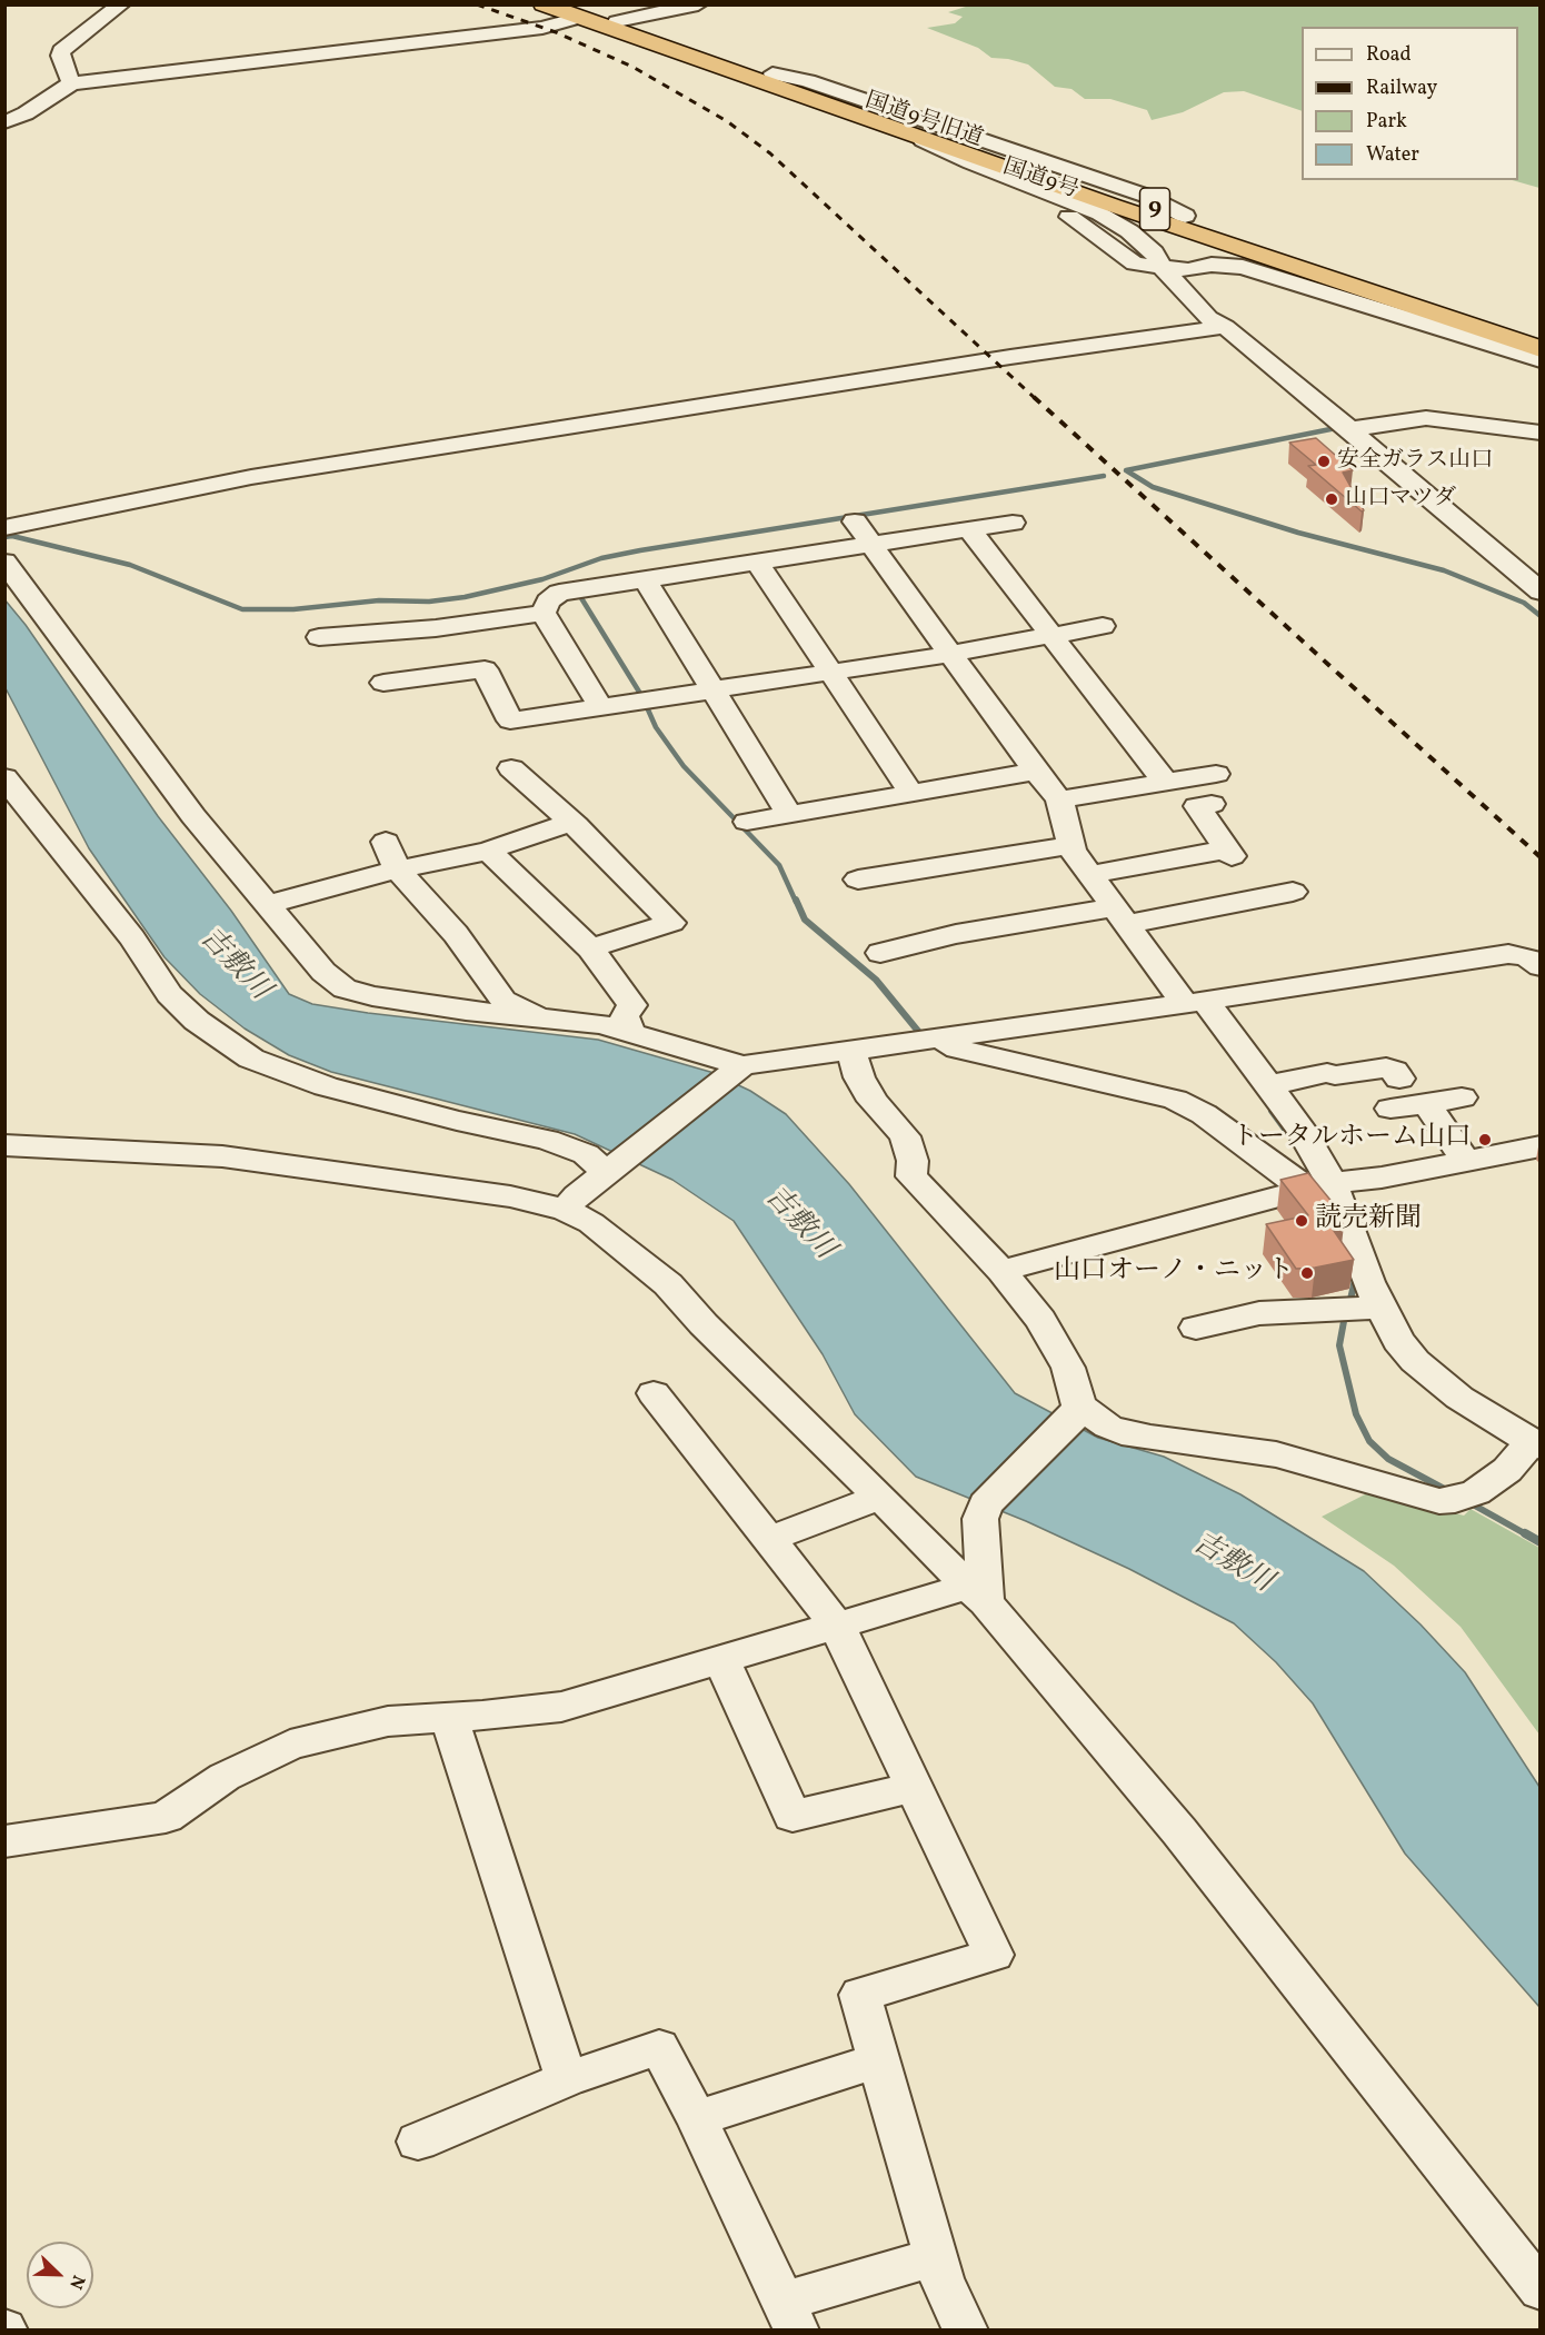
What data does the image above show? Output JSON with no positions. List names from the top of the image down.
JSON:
{
  "streets": {
    "highway": ["国道9号", "9"],
    "street": ["国道9号旧道"]
  },
  "crossings": [
    ["国道9号旧道", "国道9号"]
  ],
  "water": ["吉敷川"],
  "places": [
    "安全ガラス山口",
    "山口マツダ",
    "トータルホーム山口",
    "読売新聞",
    "山口オーノ・ニット"
  ],
  "legend": [
    "Road",
    "Railway",
    "Park",
    "Water"
  ],
  "north": "bottom right"
}
